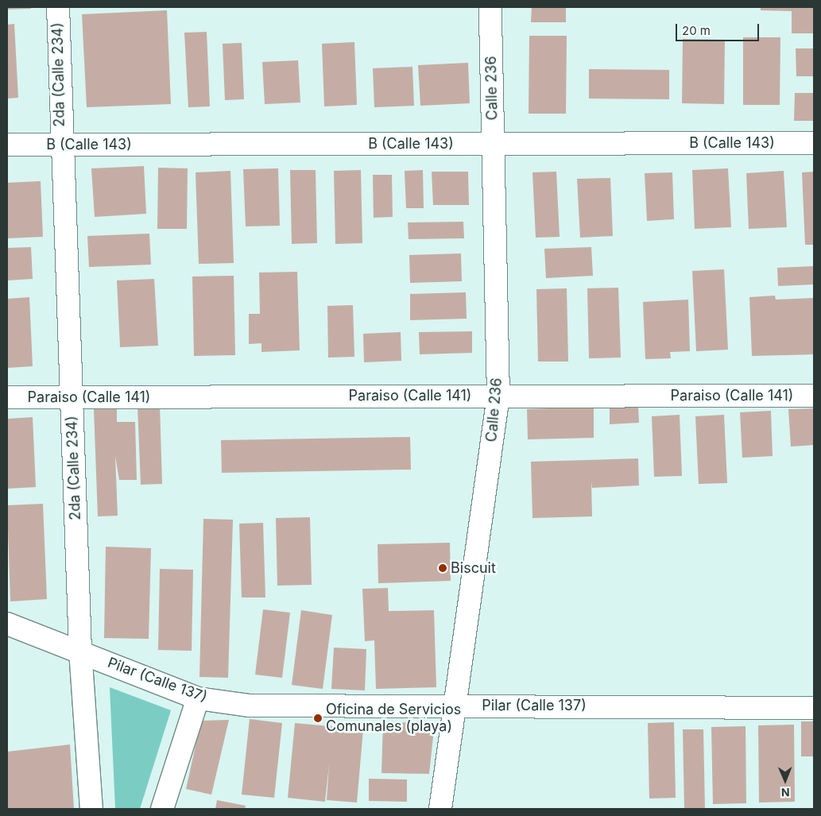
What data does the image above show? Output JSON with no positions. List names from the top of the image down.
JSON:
{
  "streets": {
    "street": [
      "2da (Calle 234)",
      "Calle 236",
      "B (Calle 143)",
      "Paraiso (Calle 141)",
      "Pilar (Calle 137)"
    ]
  },
  "crossings": [
    ["2da (Calle 234)", "B (Calle 143)"],
    ["2da (Calle 234)", "Paraiso (Calle 141)"],
    ["2da (Calle 234)", "Pilar (Calle 137)"],
    ["Calle 236", "B (Calle 143)"],
    ["Calle 236", "Paraiso (Calle 141)"],
    ["Calle 236", "Pilar (Calle 137)"]
  ],
  "places": ["Biscuit", "Oficina de Servicios Comunales (playa)"],
  "scale_bar": "20 m",
  "north": "bottom"
}
